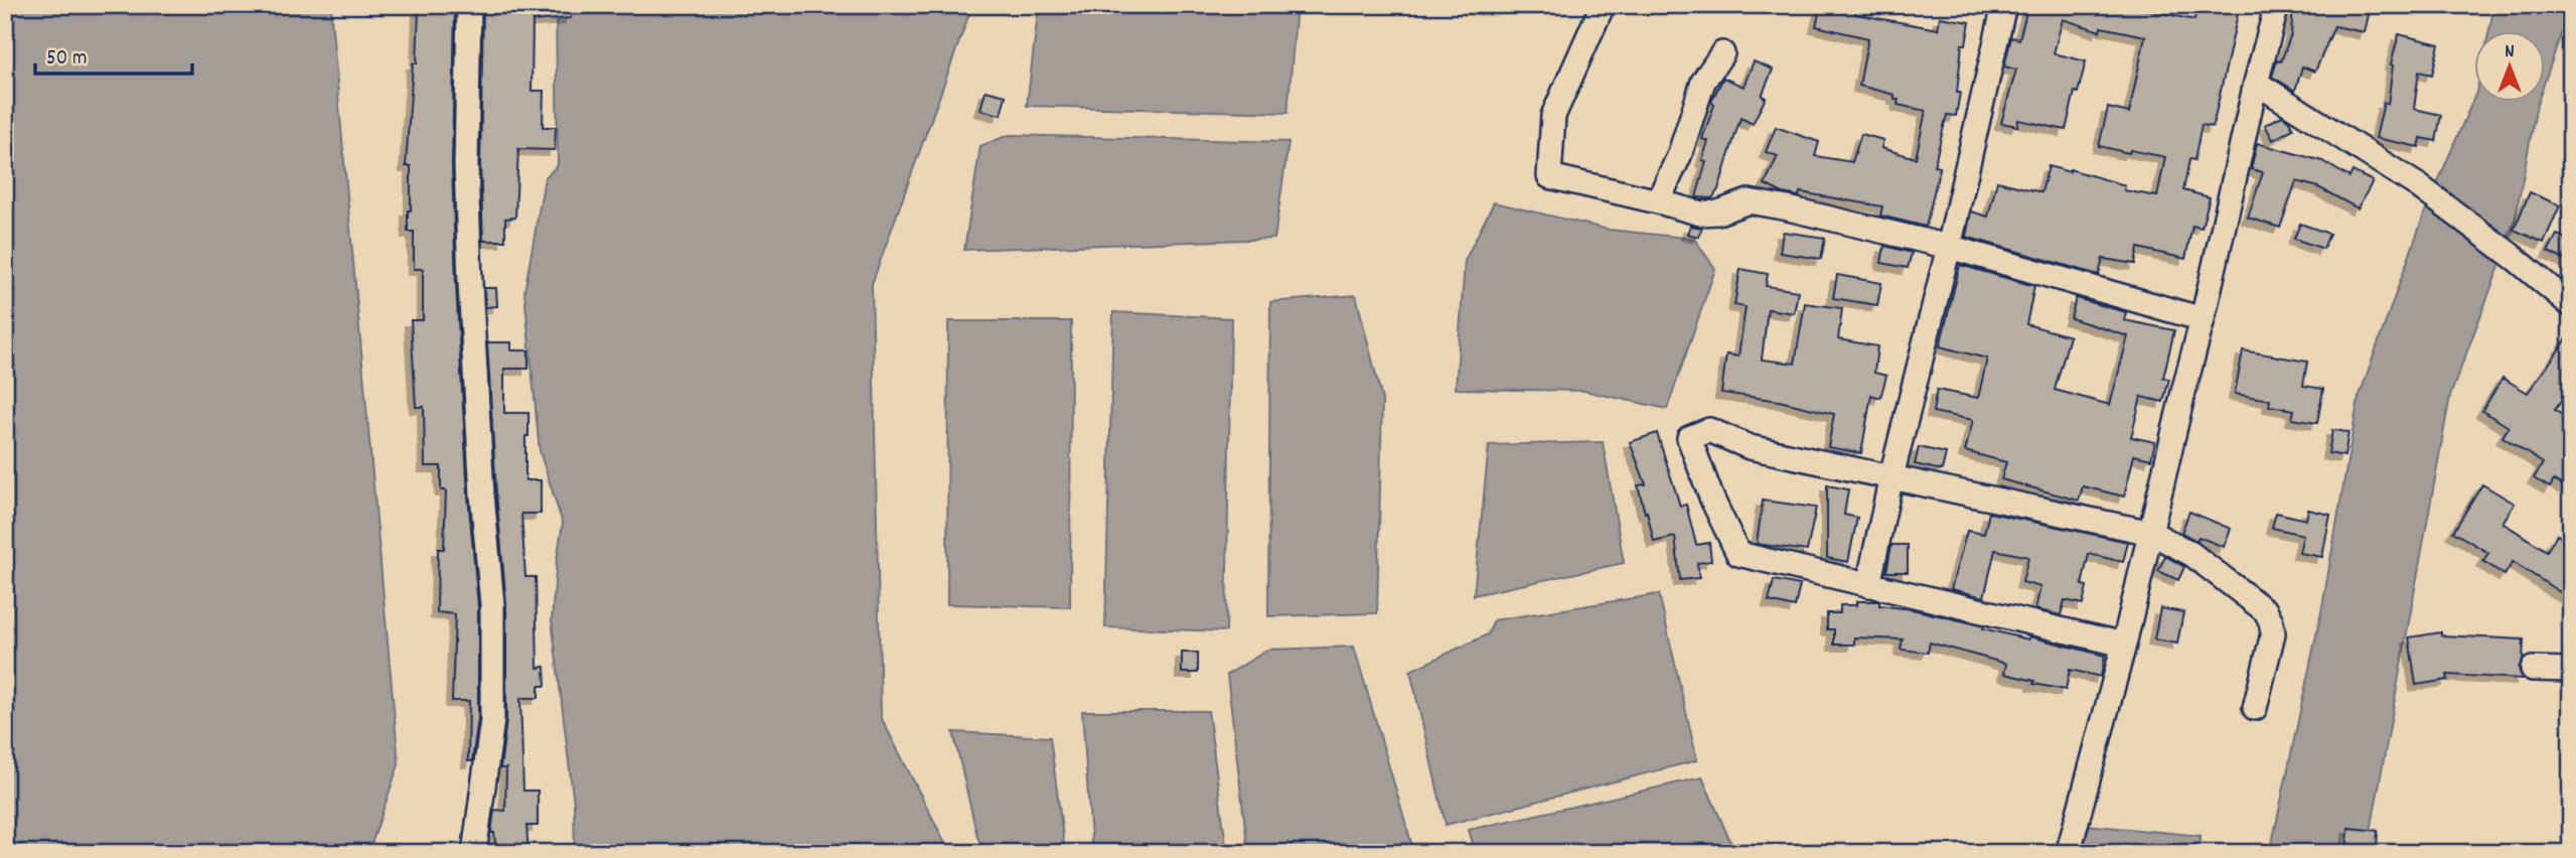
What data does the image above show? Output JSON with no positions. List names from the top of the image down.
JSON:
{
  "scale_bar": "50 m",
  "north": "top"
}
